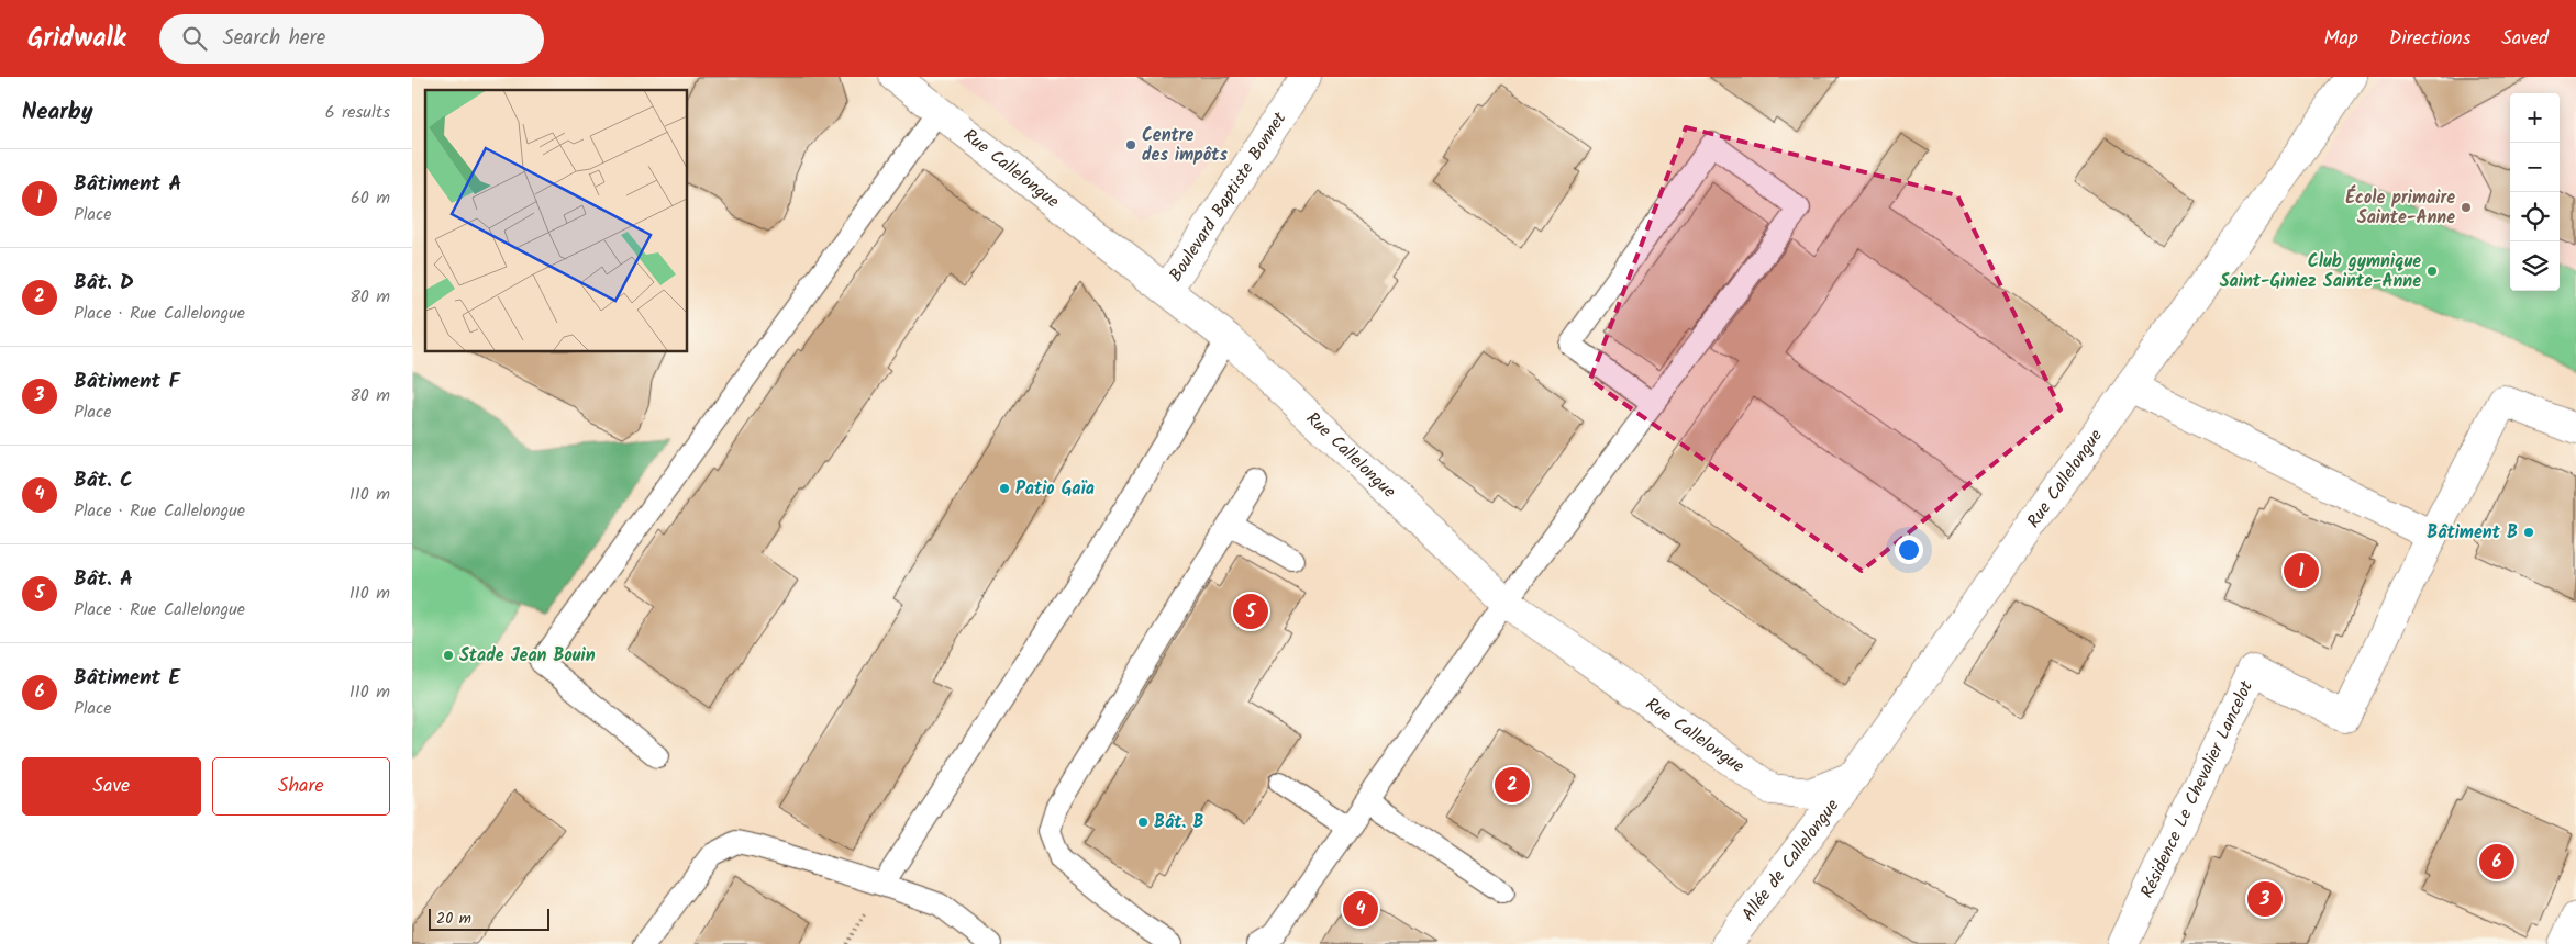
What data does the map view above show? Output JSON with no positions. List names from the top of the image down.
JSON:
{
  "streets": {
    "street": [
      "Rue Callelongue",
      "Boulevard Baptiste Bonnet",
      "Résidence Le Chevalier Lancelot",
      "Allée de Callelongue"
    ]
  },
  "crossings": [
    ["Rue Callelongue", "Boulevard Baptiste Bonnet"],
    ["Rue Callelongue", "Allée de Callelongue"]
  ],
  "places": [
    "Centre des impôts",
    "École primaire Sainte-Anne",
    "Club gymnique Saint-Giniez Sainte-Anne",
    "Patio Gaïa",
    "Bâtiment B",
    "Stade Jean Bouin",
    "Bât. B"
  ],
  "scale_bar": "20 m",
  "page": {
    "header": "Gridwalk",
    "search": "Search here",
    "nav": ["Map", "Directions", "Saved"],
    "heading": ["Nearby", "6 results"],
    "map_buttons": ["+", "−"],
    "list": [
      {
        "mark": "1",
        "name": "Bâtiment A",
        "note": "Place",
        "value": "60 m"
      },
      {
        "mark": "2",
        "name": "Bât. D",
        "note": "Place · Rue Callelongue",
        "value": "80 m"
      },
      {
        "mark": "3",
        "name": "Bâtiment F",
        "note": "Place",
        "value": "80 m"
      },
      {
        "mark": "4",
        "name": "Bât. C",
        "note": "Place · Rue Callelongue",
        "value": "110 m"
      },
      {
        "mark": "5",
        "name": "Bât. A",
        "note": "Place · Rue Callelongue",
        "value": "110 m"
      },
      {
        "mark": "6",
        "name": "Bâtiment E",
        "note": "Place",
        "value": "110 m"
      }
    ],
    "pins": [
      "1",
      "5",
      "2",
      "6",
      "3",
      "4"
    ],
    "buttons": ["Save", "Share"],
    "scale": "20 m"
  }
}
